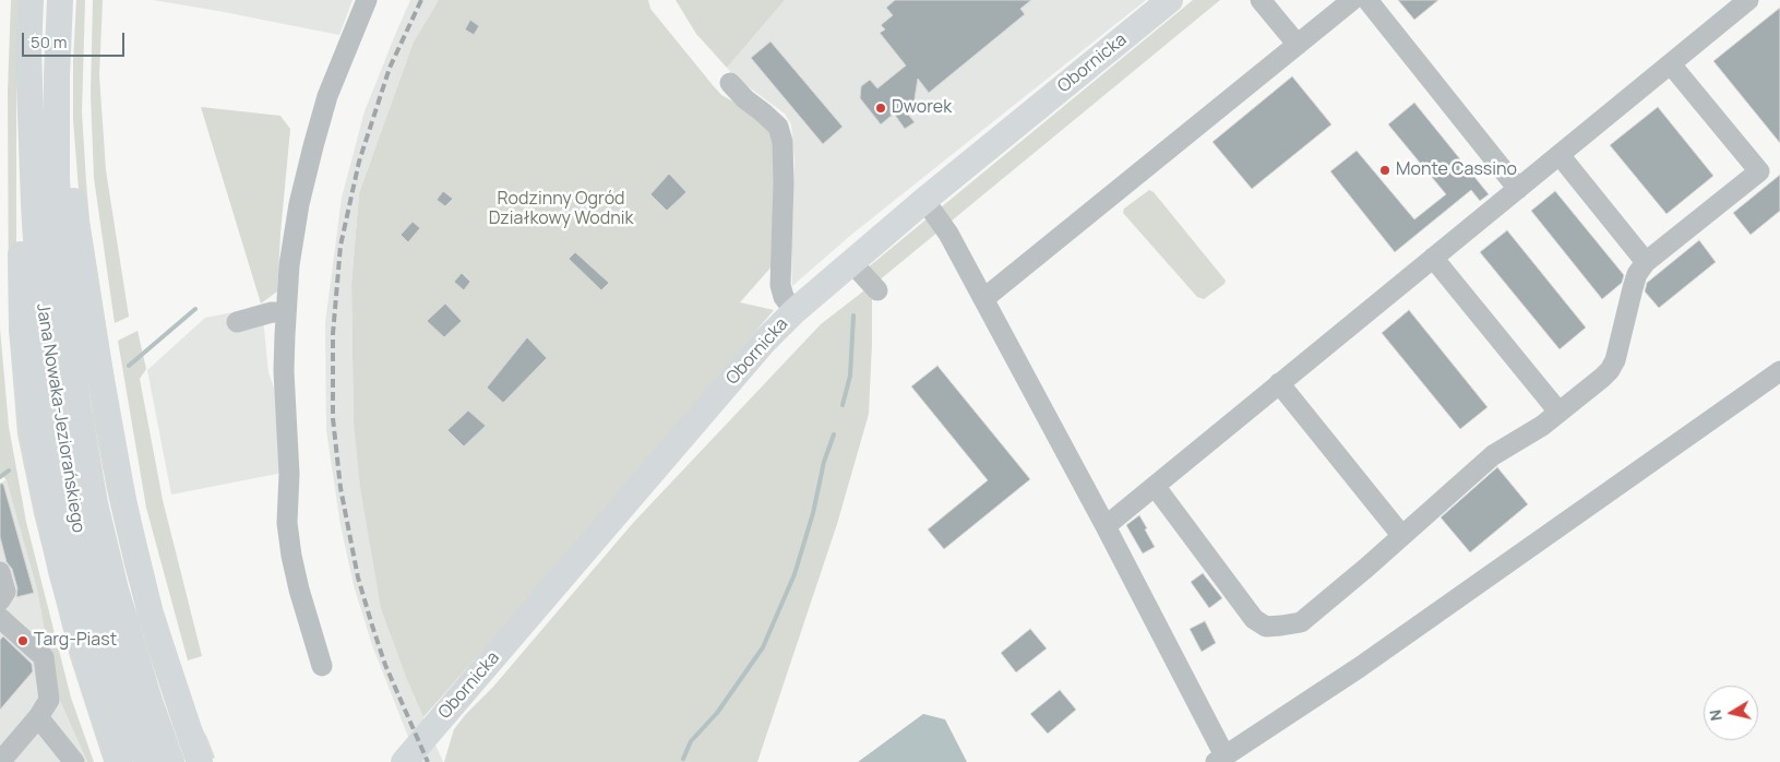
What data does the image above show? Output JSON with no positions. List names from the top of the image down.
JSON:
{
  "streets": {
    "main road": ["Obornicka", "Jana Nowaka-Jeziorańskiego"]
  },
  "parks": ["Rodzinny Ogród Działkowy Wodnik"],
  "places": ["Dworek", "Monte Cassino", "Targ-Piast"],
  "scale_bar": "50 m",
  "north": "left"
}
